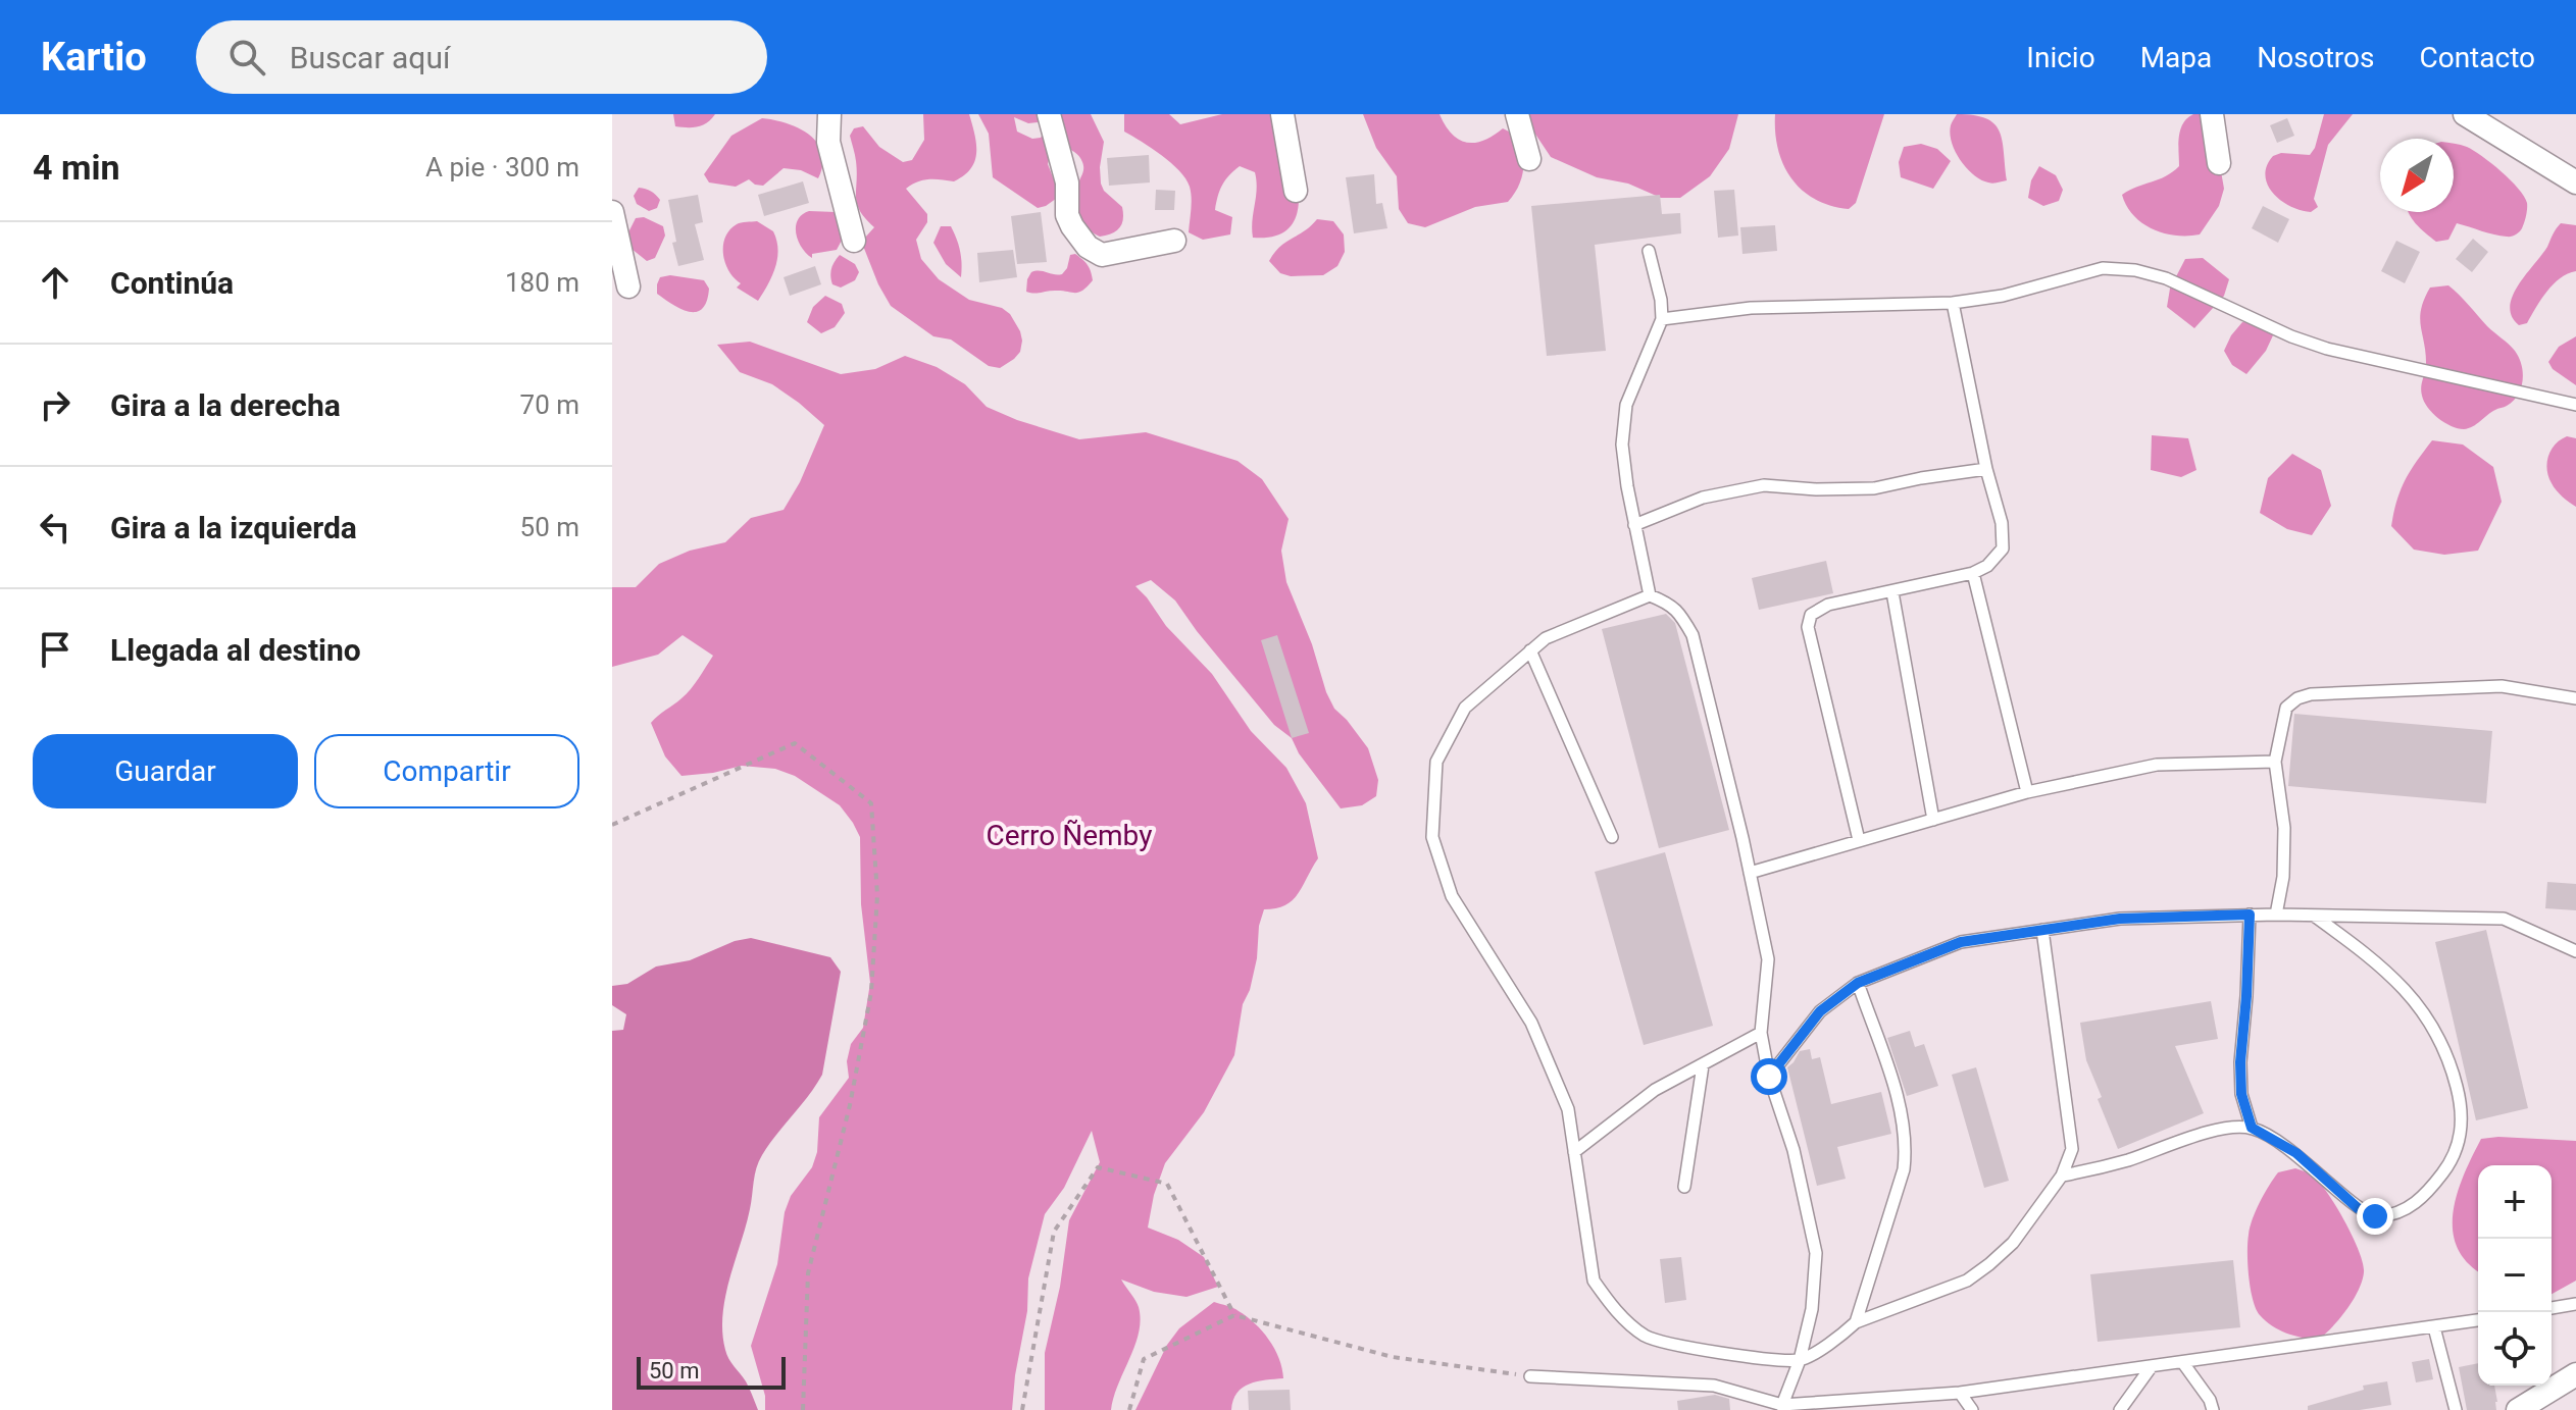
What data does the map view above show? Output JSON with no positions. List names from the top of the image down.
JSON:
{
  "parks": ["Cerro Ñemby"],
  "scale_bar": "50 m",
  "north": "bottom left",
  "page": {
    "header": "Kartio",
    "search": "Buscar aquí",
    "nav": [
      "Inicio",
      "Mapa",
      "Nosotros",
      "Contacto"
    ],
    "heading": ["4 min", "A pie · 300 m"],
    "list": [
      ["Continúa", "180 m"],
      ["Gira a la derecha", "70 m"],
      ["Gira a la izquierda", "50 m"],
      "Llegada al destino"
    ],
    "buttons": ["Guardar", "Compartir"],
    "map_buttons": ["+", "−"],
    "scale": "50 m"
  }
}
